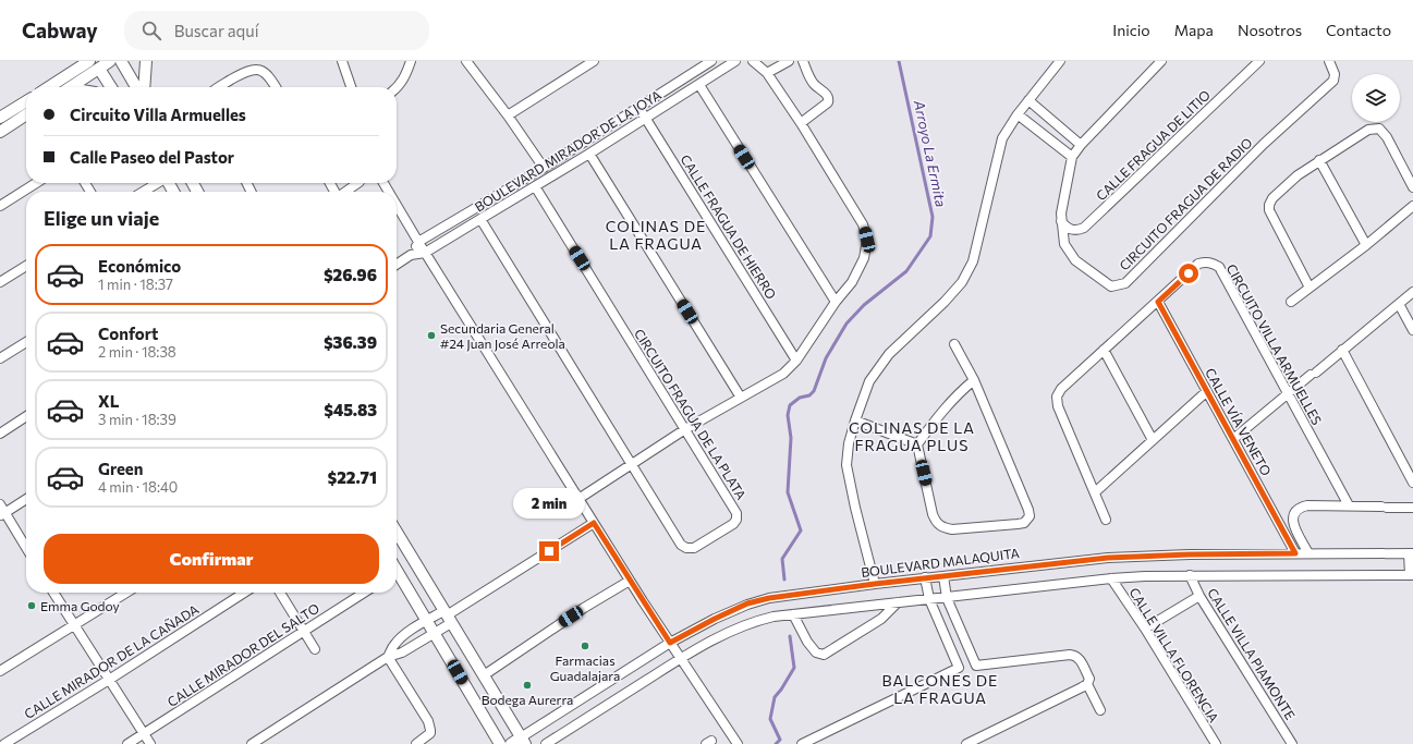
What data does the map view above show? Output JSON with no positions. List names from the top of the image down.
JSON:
{
  "streets": {
    "street": [
      "CALLE FRAGUA DE LITIO",
      "BOULEVARD MIRADOR DE LA JOYA",
      "CIRCUITO FRAGUA DE RADIO",
      "CALLE FRAGUA DE HIERRO",
      "CIRCUITO VILLA ARMUELLES",
      "CIRCUITO FRAGUA DE LA PLATA",
      "CALLE VÍA VENETO",
      "BOULEVARD MALAQUITA",
      "CALLE VILLA PIAMONTE",
      "CALLE MIRADOR DEL SALTO",
      "CALLE VILLA FLORENCIA",
      "CALLE MIRADOR DE LA CAÑADA"
    ]
  },
  "crossings": [
    ["CALLE FRAGUA DE LITIO", "CIRCUITO FRAGUA DE RADIO"],
    ["BOULEVARD MIRADOR DE LA JOYA", "CALLE FRAGUA DE HIERRO"],
    ["BOULEVARD MIRADOR DE LA JOYA", "CIRCUITO FRAGUA DE LA PLATA"],
    ["CIRCUITO VILLA ARMUELLES", "CALLE VÍA VENETO"],
    ["CALLE VÍA VENETO", "BOULEVARD MALAQUITA"]
  ],
  "districts": ["COLINAS DE LA FRAGUA", "COLINAS DE LA FRAGUA PLUS", "BALCONES DE LA FRAGUA"],
  "water": ["Arroyo La Ermita"],
  "places": [
    "Secundaria General #24 Juan José Arreola",
    "Emma Godoy",
    "Farmacias Guadalajara",
    "Bodega Aurerra"
  ],
  "page": {
    "header": "Cabway",
    "search": "Buscar aquí",
    "nav": [
      "Inicio",
      "Mapa",
      "Nosotros",
      "Contacto"
    ],
    "banner": ["Circuito Villa Armuelles", "Calle Paseo del Pastor"],
    "heading": "Elige un viaje",
    "list": [
      {
        "name": "Económico",
        "note": "1 min · 18:37",
        "value": "$26.96"
      },
      {
        "name": "Confort",
        "note": "2 min · 18:38",
        "value": "$36.39"
      },
      {
        "name": "XL",
        "note": "3 min · 18:39",
        "value": "$45.83"
      },
      {
        "name": "Green",
        "note": "4 min · 18:40",
        "value": "$22.71"
      }
    ],
    "bubble": "2 min",
    "buttons": "Confirmar"
  }
}
